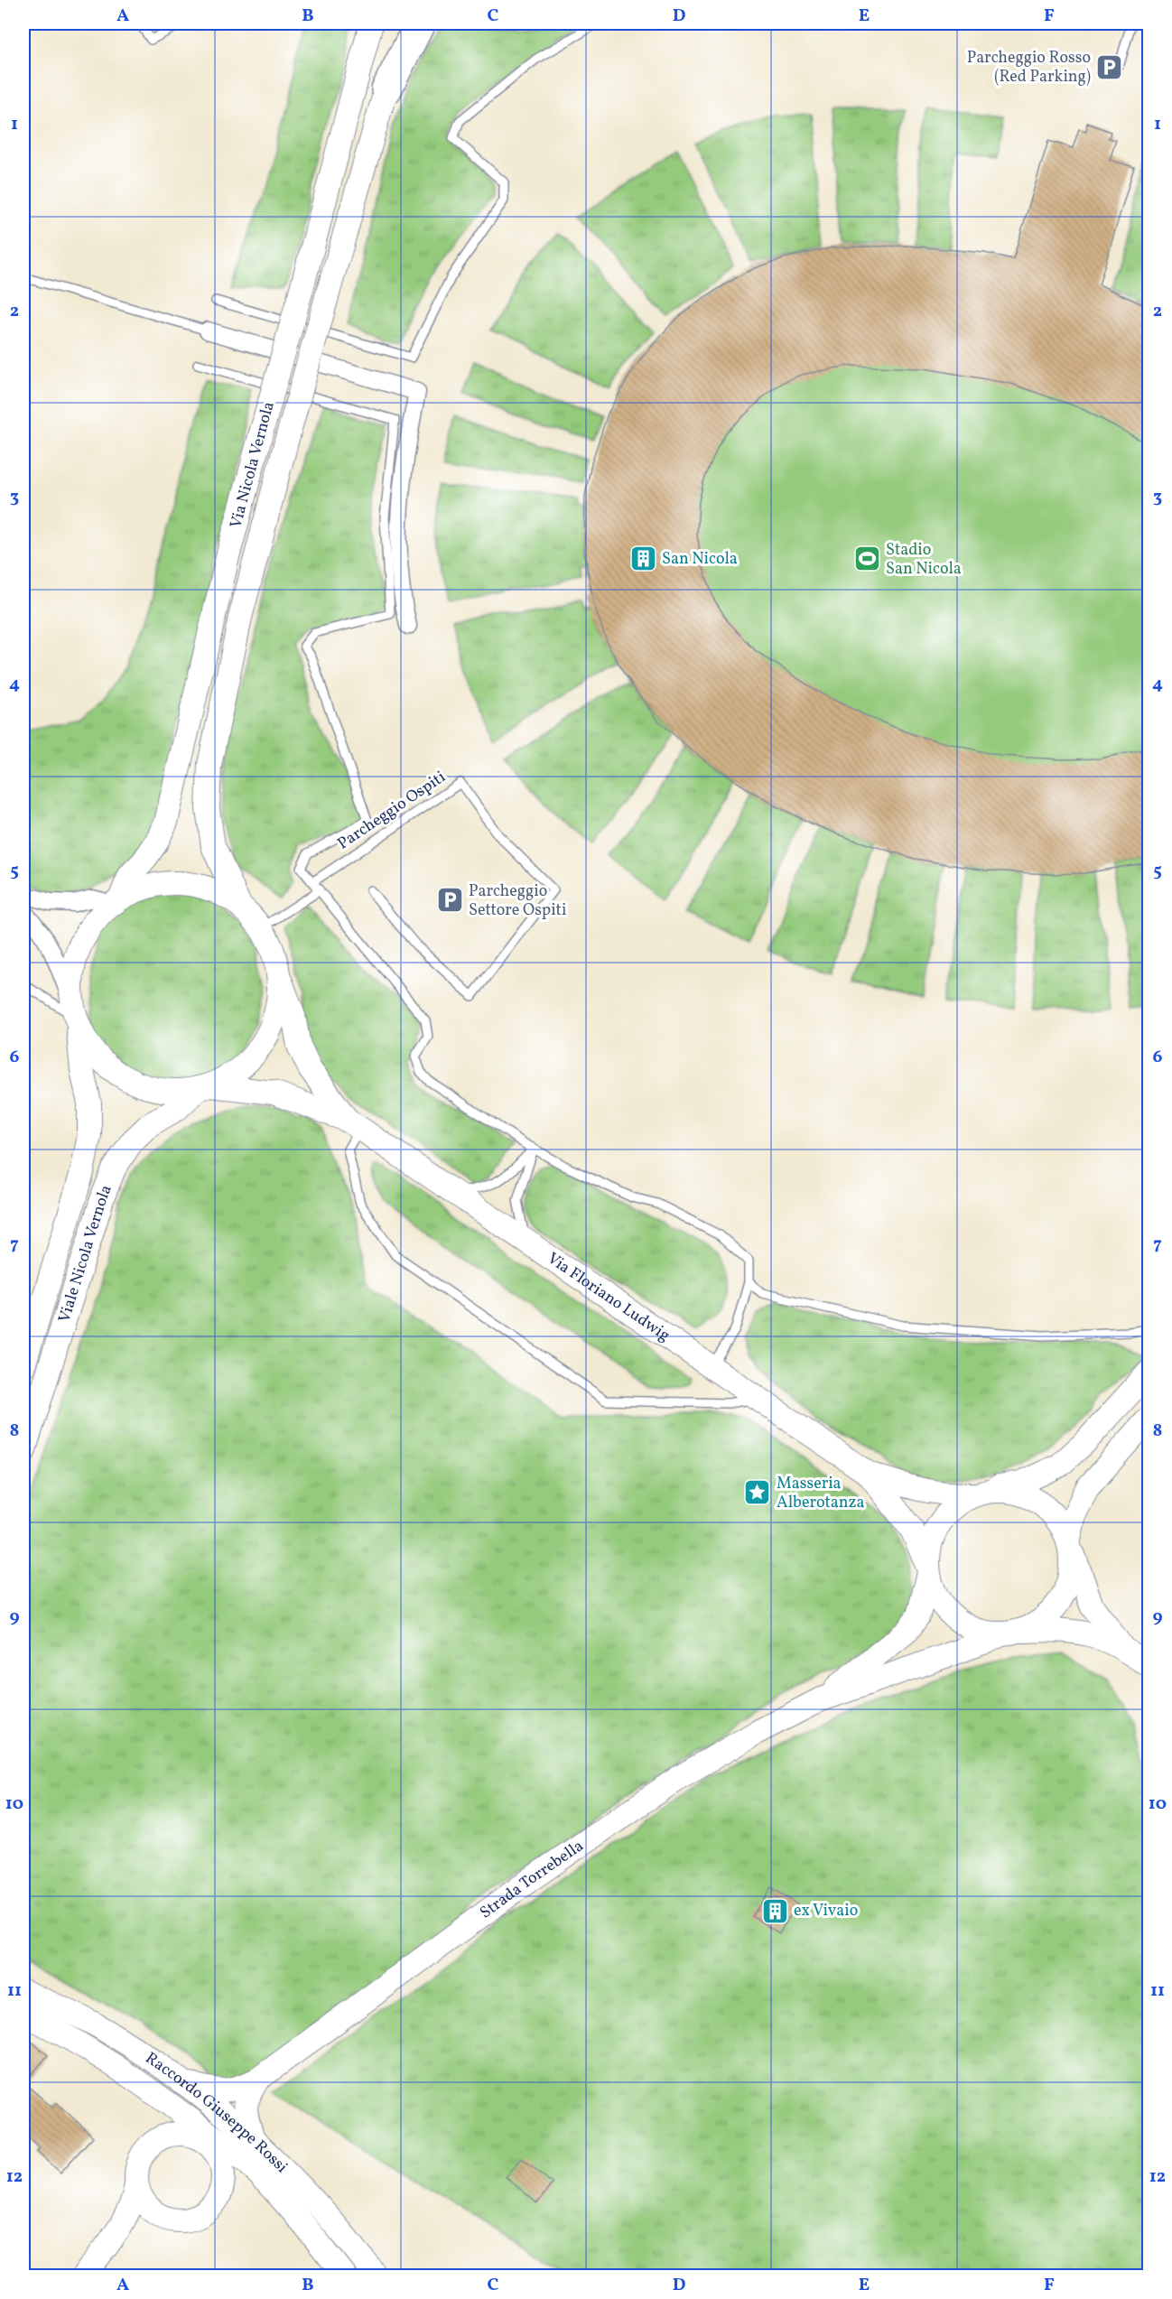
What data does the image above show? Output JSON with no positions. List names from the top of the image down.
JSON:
{
  "streets": {
    "main road": [
      "Via Nicola Vernola",
      "Viale Nicola Vernola",
      "Via Floriano Ludwig",
      "Strada Torrebella",
      "Raccordo Giuseppe Rossi"
    ],
    "lane": ["Parcheggio Ospiti"]
  },
  "crossings": [
    ["Via Nicola Vernola", "Viale Nicola Vernola"],
    ["Strada Torrebella", "Raccordo Giuseppe Rossi"]
  ],
  "places": {
    "parking": ["Parcheggio Rosso (Red Parking)", "Parcheggio Settore Ospiti"],
    "building": ["San Nicola", "ex Vivaio"],
    "sports": ["Stadio San Nicola"],
    "place": ["Masseria Alberotanza"]
  },
  "grid": {
    "columns": [
      "A",
      "B",
      "C",
      "D",
      "E",
      "F"
    ],
    "rows": [
      "1",
      "2",
      "3",
      "4",
      "5",
      "6",
      "7",
      "8",
      "9",
      "10",
      "11",
      "12"
    ]
  }
}
